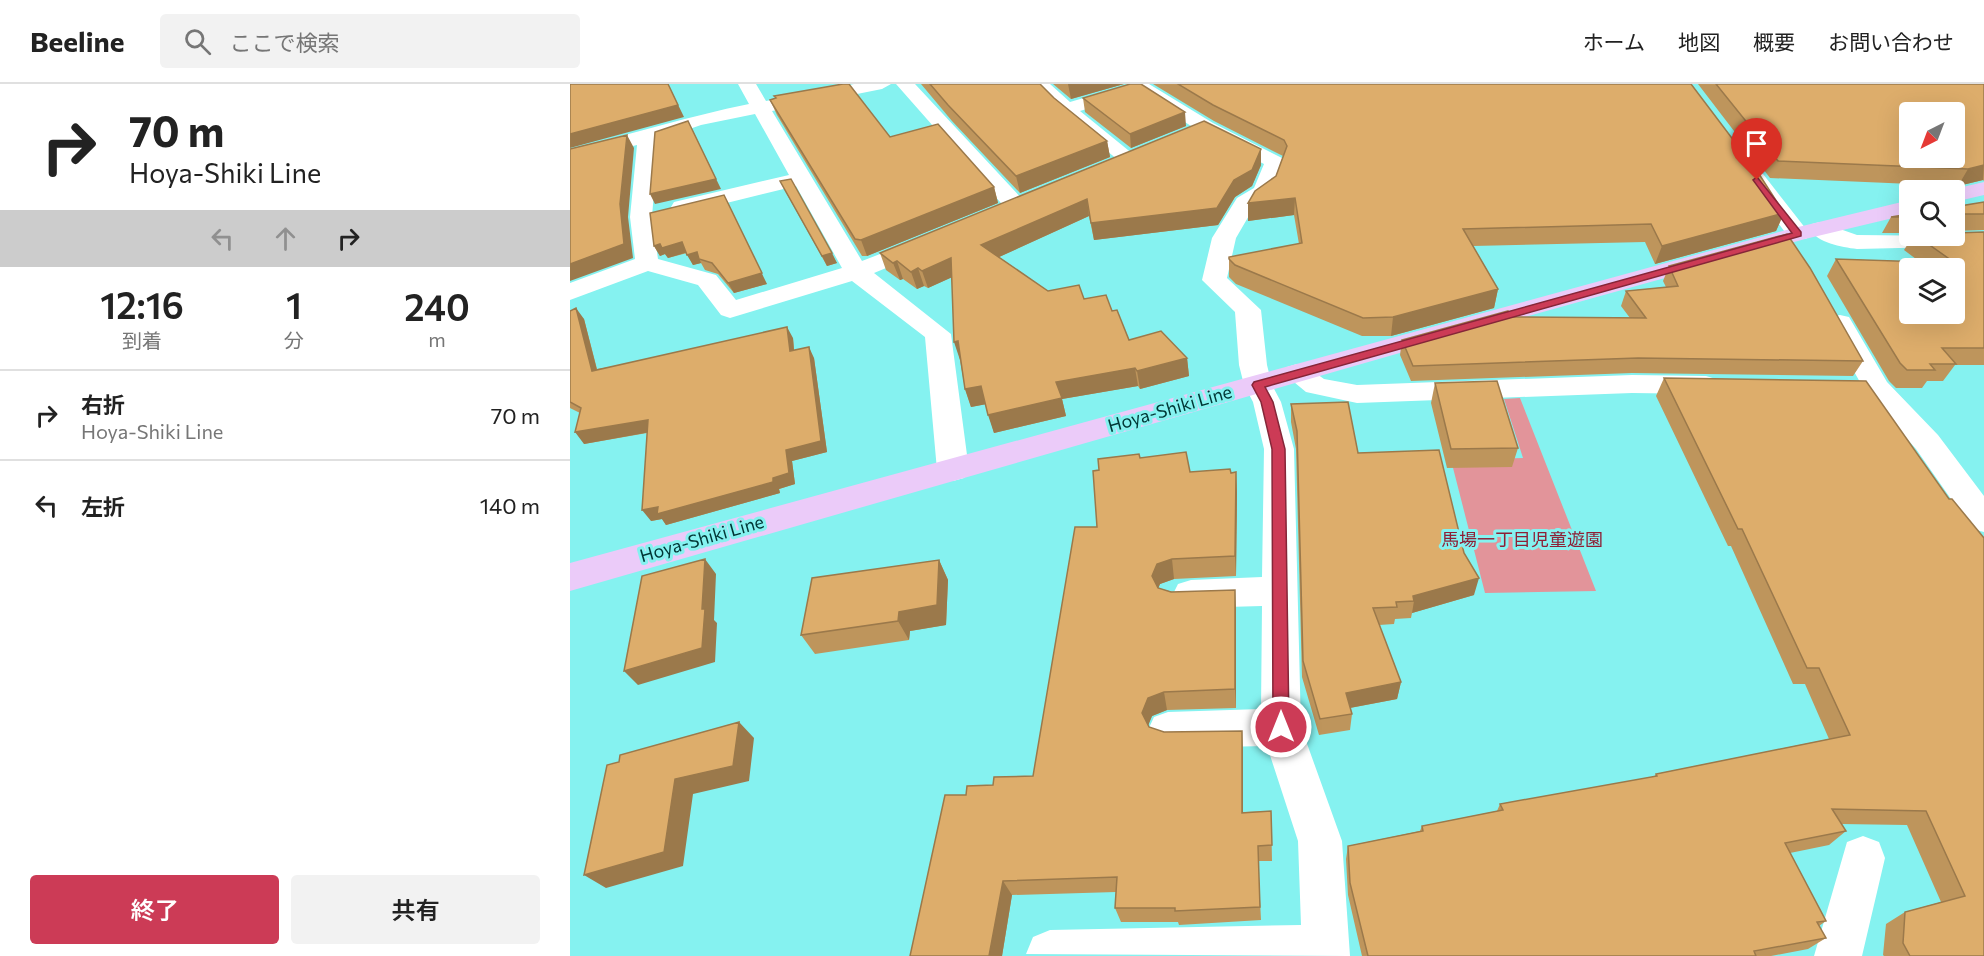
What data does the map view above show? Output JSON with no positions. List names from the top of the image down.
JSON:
{
  "streets": {
    "main road": ["Hoya-Shiki Line"]
  },
  "parks": ["馬場一丁目児童遊園"],
  "north": "bottom left",
  "page": {
    "header": "Beeline",
    "search": "ここで検索",
    "nav": [
      "ホーム",
      "地図",
      "概要",
      "お問い合わせ"
    ],
    "turn": ["70 m", "Hoya-Shiki Line"],
    "eta": [
      "12:16",
      "到着",
      "1",
      "分",
      "240",
      "m"
    ],
    "list": [
      {
        "name": "右折",
        "note": "Hoya-Shiki Line",
        "value": "70 m"
      },
      {
        "name": "左折",
        "value": "140 m"
      }
    ],
    "buttons": ["終了", "共有"]
  }
}
